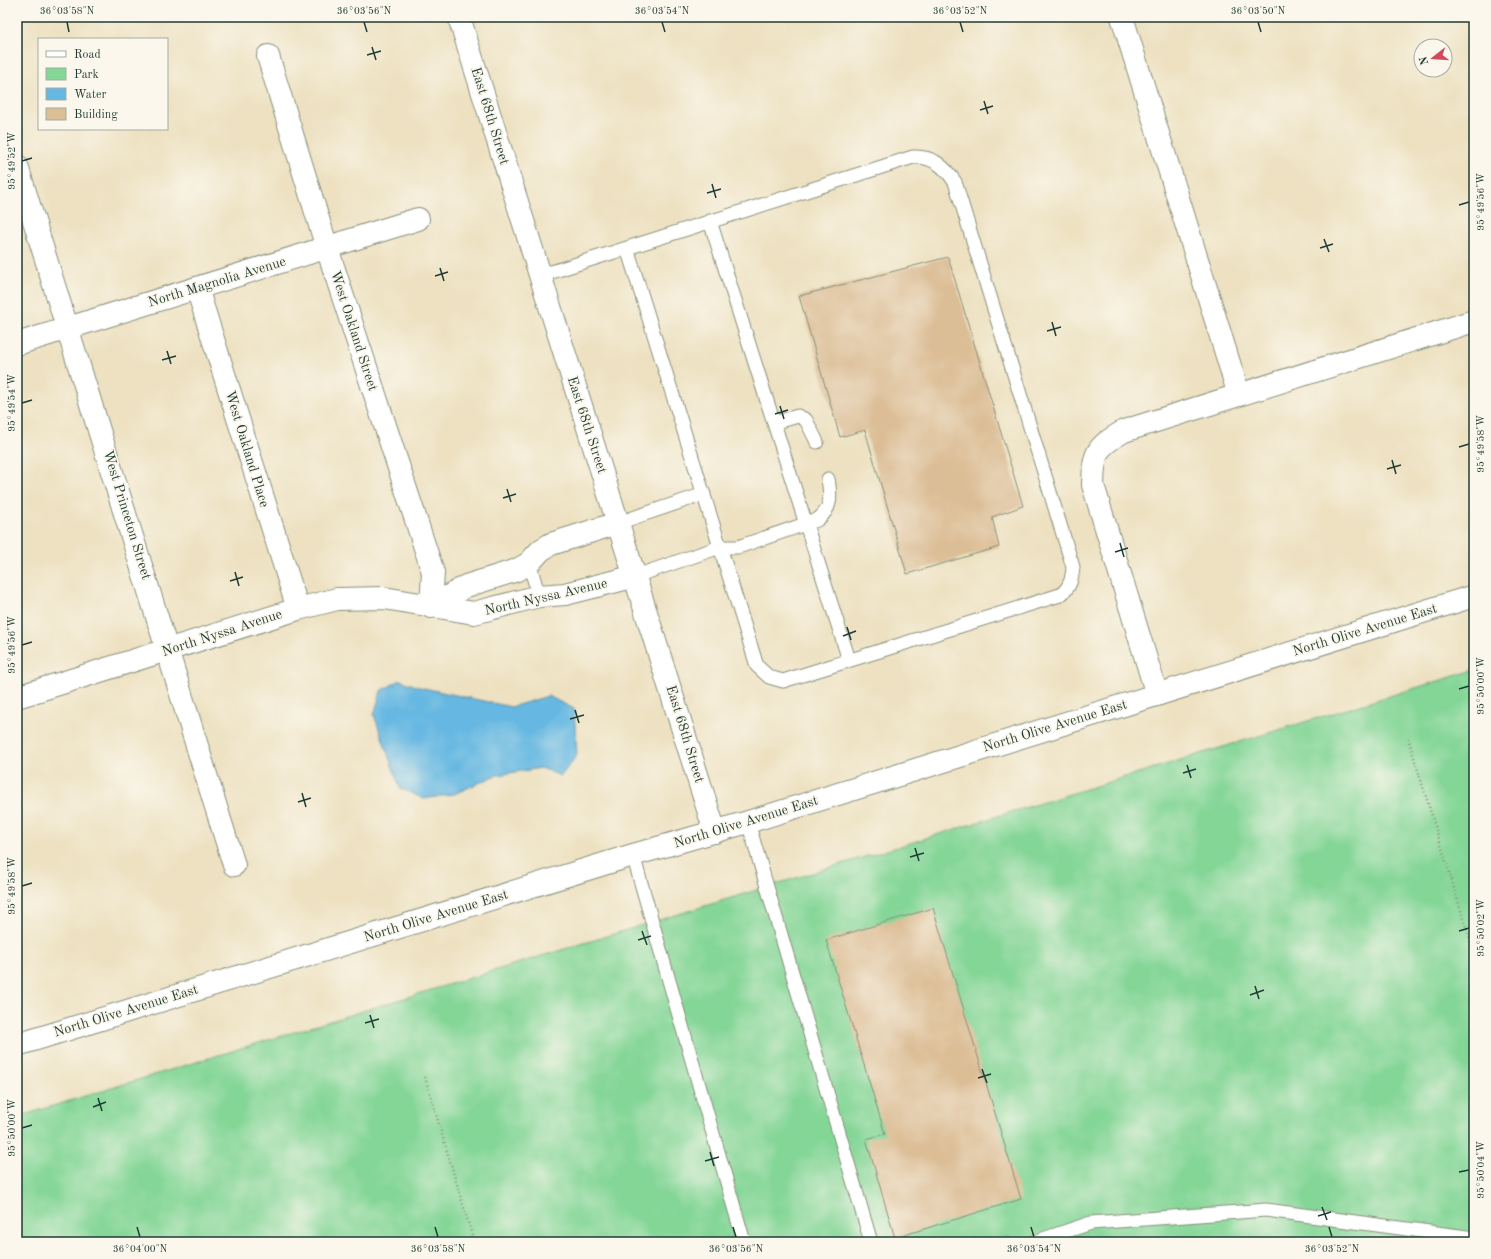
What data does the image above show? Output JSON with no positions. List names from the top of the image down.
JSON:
{
  "streets": {
    "street": [
      "East 68th Street",
      "North Magnolia Avenue",
      "West Oakland Street",
      "West Oakland Place",
      "West Princeton Street",
      "North Nyssa Avenue",
      "North Olive Avenue East"
    ]
  },
  "crossings": [
    ["East 68th Street", "North Nyssa Avenue"],
    ["East 68th Street", "North Olive Avenue East"],
    ["North Magnolia Avenue", "West Oakland Street"],
    ["North Magnolia Avenue", "West Oakland Place"],
    ["North Magnolia Avenue", "West Princeton Street"],
    ["West Oakland Street", "North Nyssa Avenue"],
    ["West Oakland Place", "North Nyssa Avenue"],
    ["West Princeton Street", "North Nyssa Avenue"]
  ],
  "legend": [
    "Road",
    "Park",
    "Water",
    "Building"
  ],
  "north": "left",
  "coordinates": [
    "36°03'58\"N",
    "36°03'56\"N",
    "36°03'54\"N",
    "36°03'52\"N",
    "36°03'50\"N",
    "95°49'52\"W",
    "95°49'56\"W",
    "95°49'54\"W",
    "95°49'58\"W",
    "95°50'00\"W",
    "95°50'02\"W",
    "95°50'04\"W",
    "36°04'00\"N"
  ]
}
